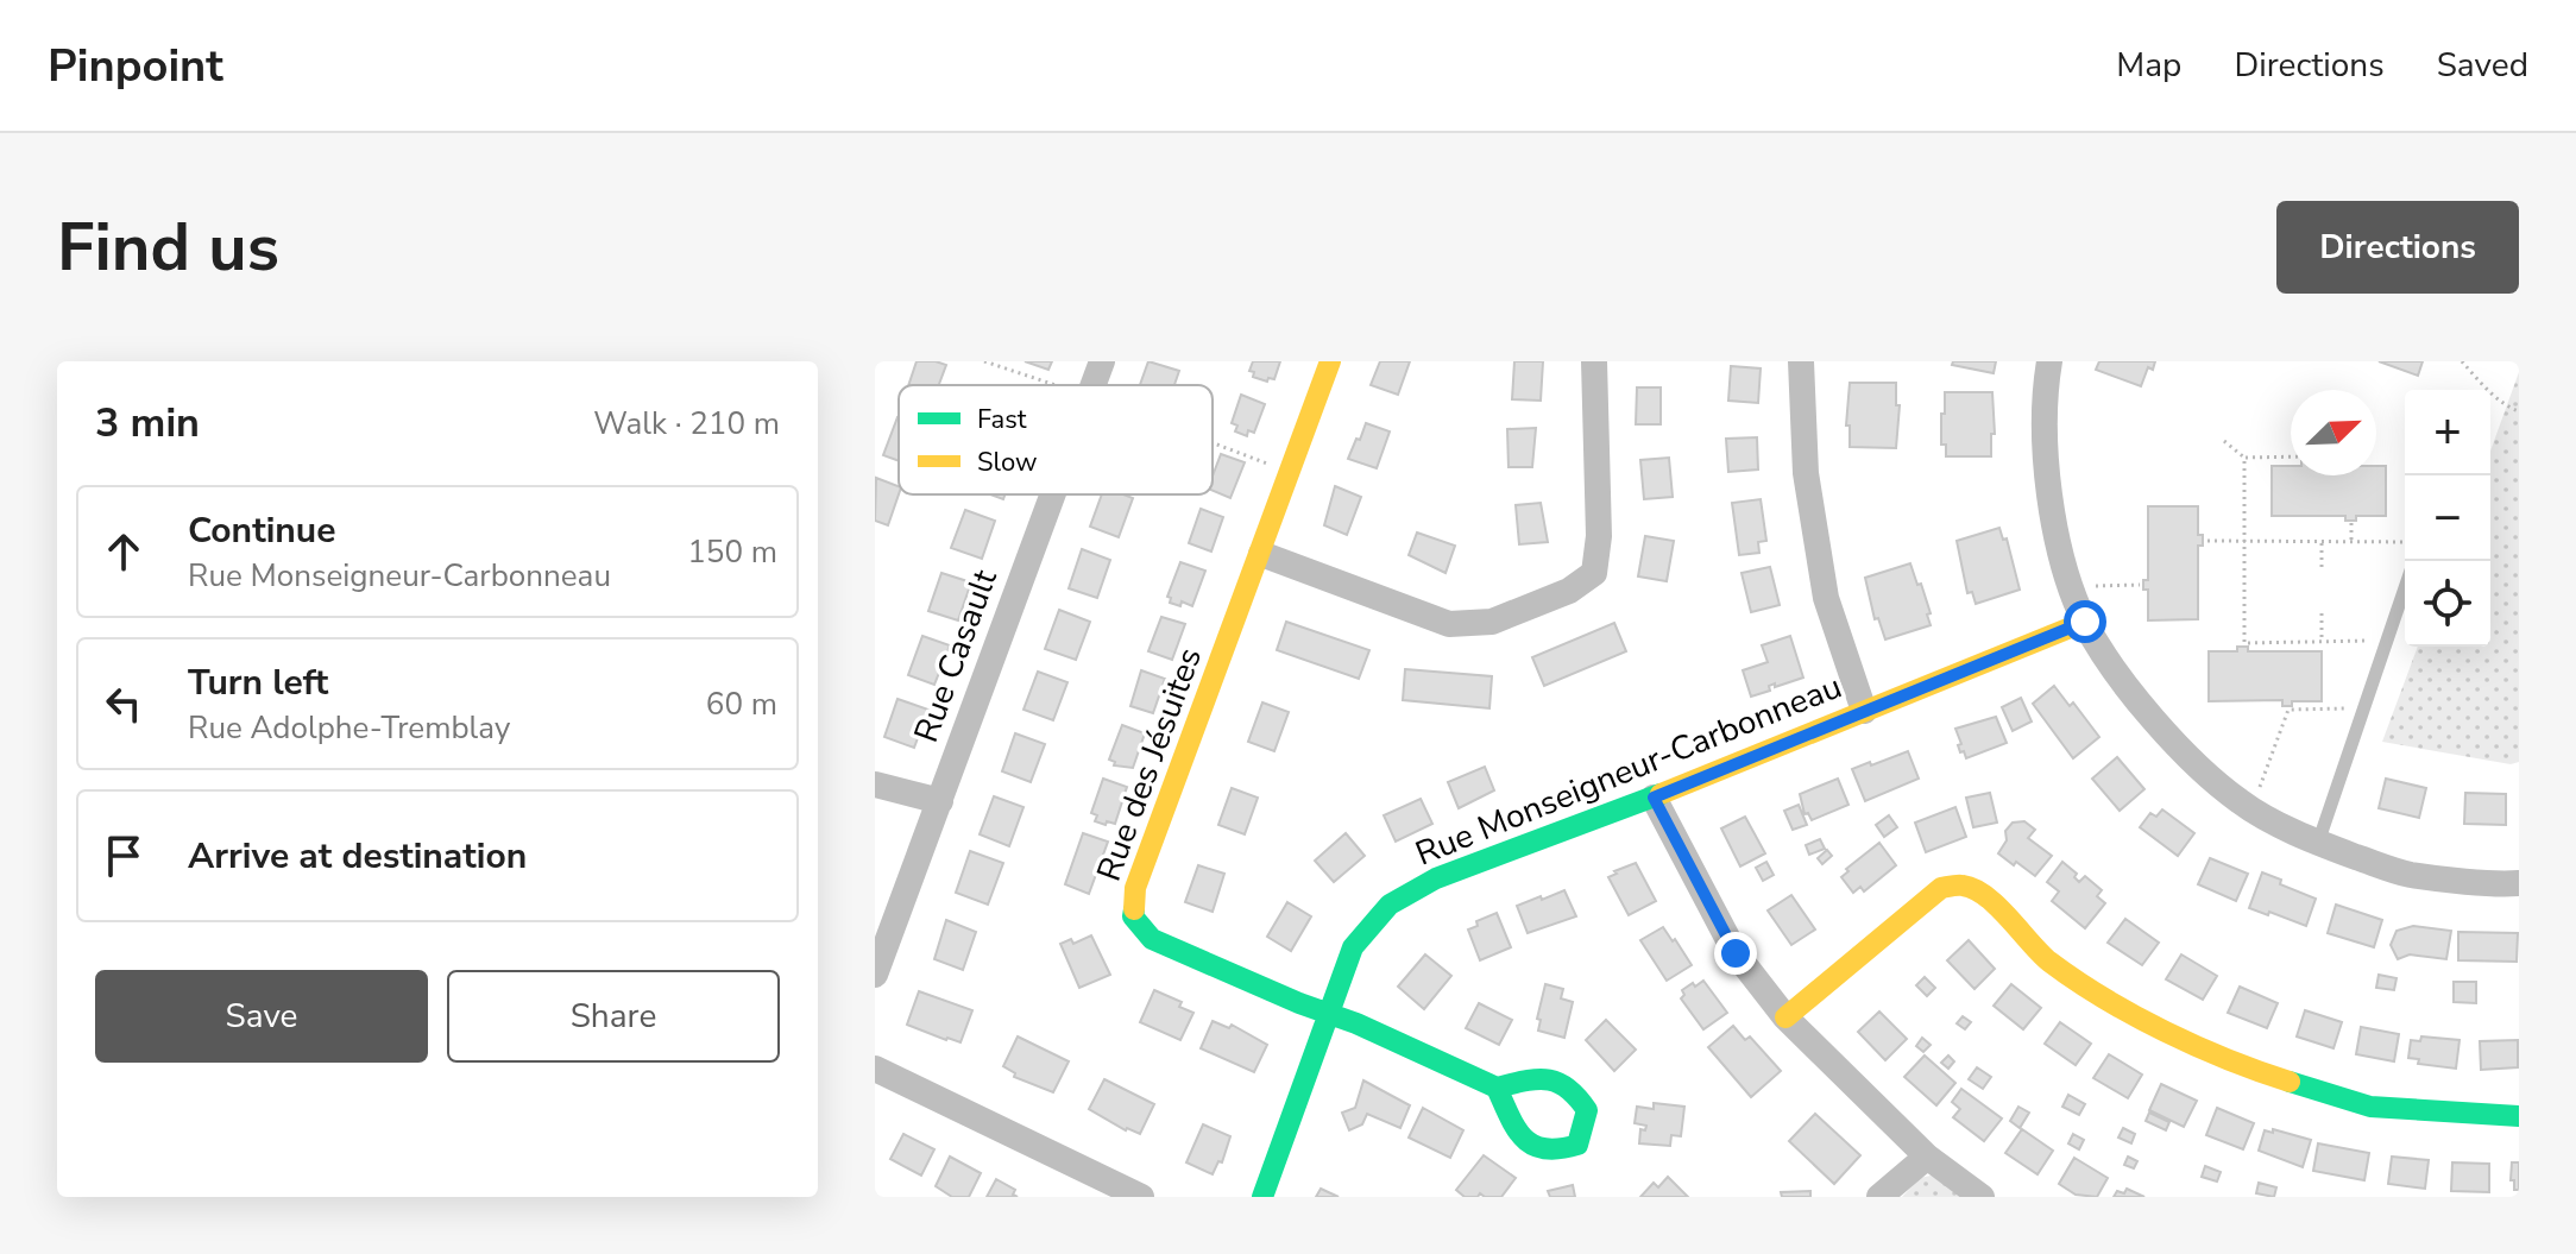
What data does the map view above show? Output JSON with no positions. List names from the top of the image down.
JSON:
{
  "streets": {
    "street": ["Rue Casault", "Rue des Jésuites", "Rue Monseigneur-Carbonneau"]
  },
  "crossings": [
    ["Rue des Jésuites", "Rue Monseigneur-Carbonneau"]
  ],
  "legend": ["Fast", "Slow"],
  "north": "top right",
  "page": {
    "header": "Pinpoint",
    "nav": ["Map", "Directions", "Saved"],
    "buttons": [
      "Directions",
      ["Save", "Share"]
    ],
    "title": "Find us",
    "heading": ["3 min", "Walk · 210 m"],
    "map_buttons": ["+", "−"],
    "list": [
      ["Continue", "Rue Monseigneur-Carbonneau", "150 m"],
      ["Turn left", "Rue Adolphe-Tremblay", "60 m"],
      "Arrive at destination"
    ]
  }
}
